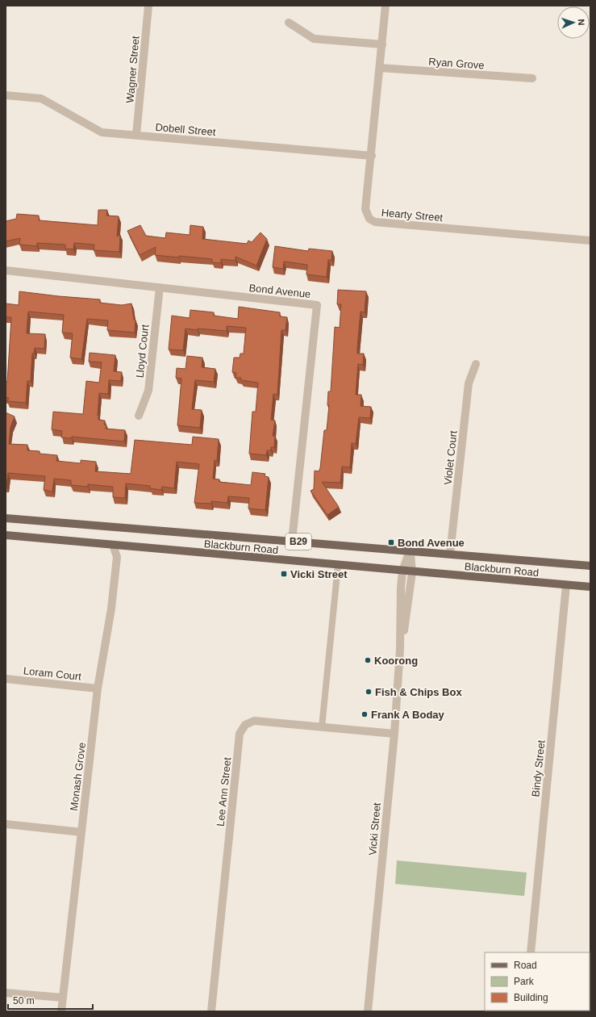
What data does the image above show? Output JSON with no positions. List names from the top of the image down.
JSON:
{
  "streets": {
    "main road": ["B29", "Blackburn Road"],
    "street": [
      "Ryan Grove",
      "Wagner Street",
      "Dobell Street",
      "Hearty Street",
      "Bond Avenue",
      "Lloyd Court",
      "Violet Court",
      "Loram Court",
      "Bindy Street",
      "Monash Grove",
      "Lee Ann Street",
      "Vicki Street"
    ]
  },
  "crossings": [
    ["Ryan Grove", "Hearty Street"],
    ["Wagner Street", "Dobell Street"],
    ["Dobell Street", "Hearty Street"],
    ["Bond Avenue", "Lloyd Court"],
    ["Bond Avenue", "Blackburn Road"],
    ["Violet Court", "Blackburn Road"],
    ["Blackburn Road", "Bindy Street"],
    ["Blackburn Road", "Monash Grove"],
    ["Blackburn Road", "Vicki Street"],
    ["Loram Court", "Monash Grove"],
    ["Lee Ann Street", "Vicki Street"]
  ],
  "places": {
    "transit": ["Bond Avenue", "Vicki Street"],
    "other": ["Koorong", "Fish & Chips Box", "Frank A Boday"]
  },
  "legend": ["Road", "Park", "Building"],
  "scale_bar": "50 m",
  "north": "right"
}
